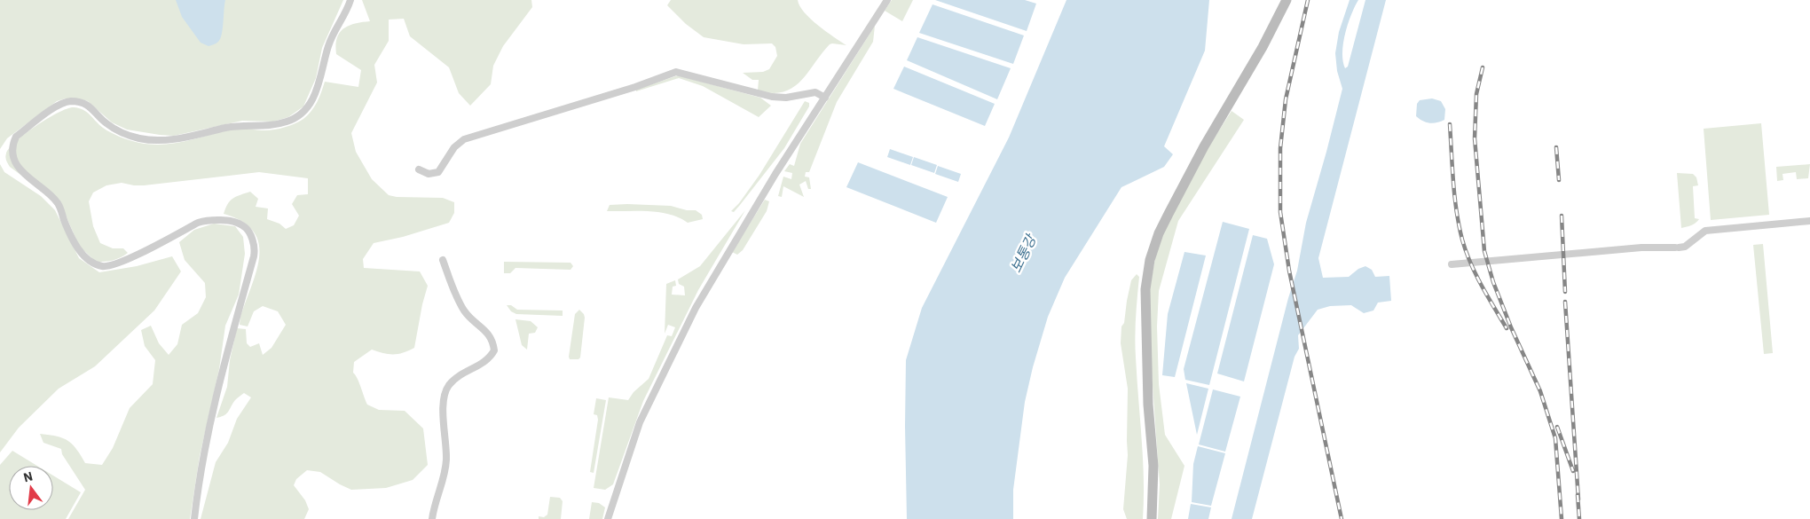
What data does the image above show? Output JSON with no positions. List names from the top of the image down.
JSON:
{
  "water": ["보통강"],
  "north": "top"
}
